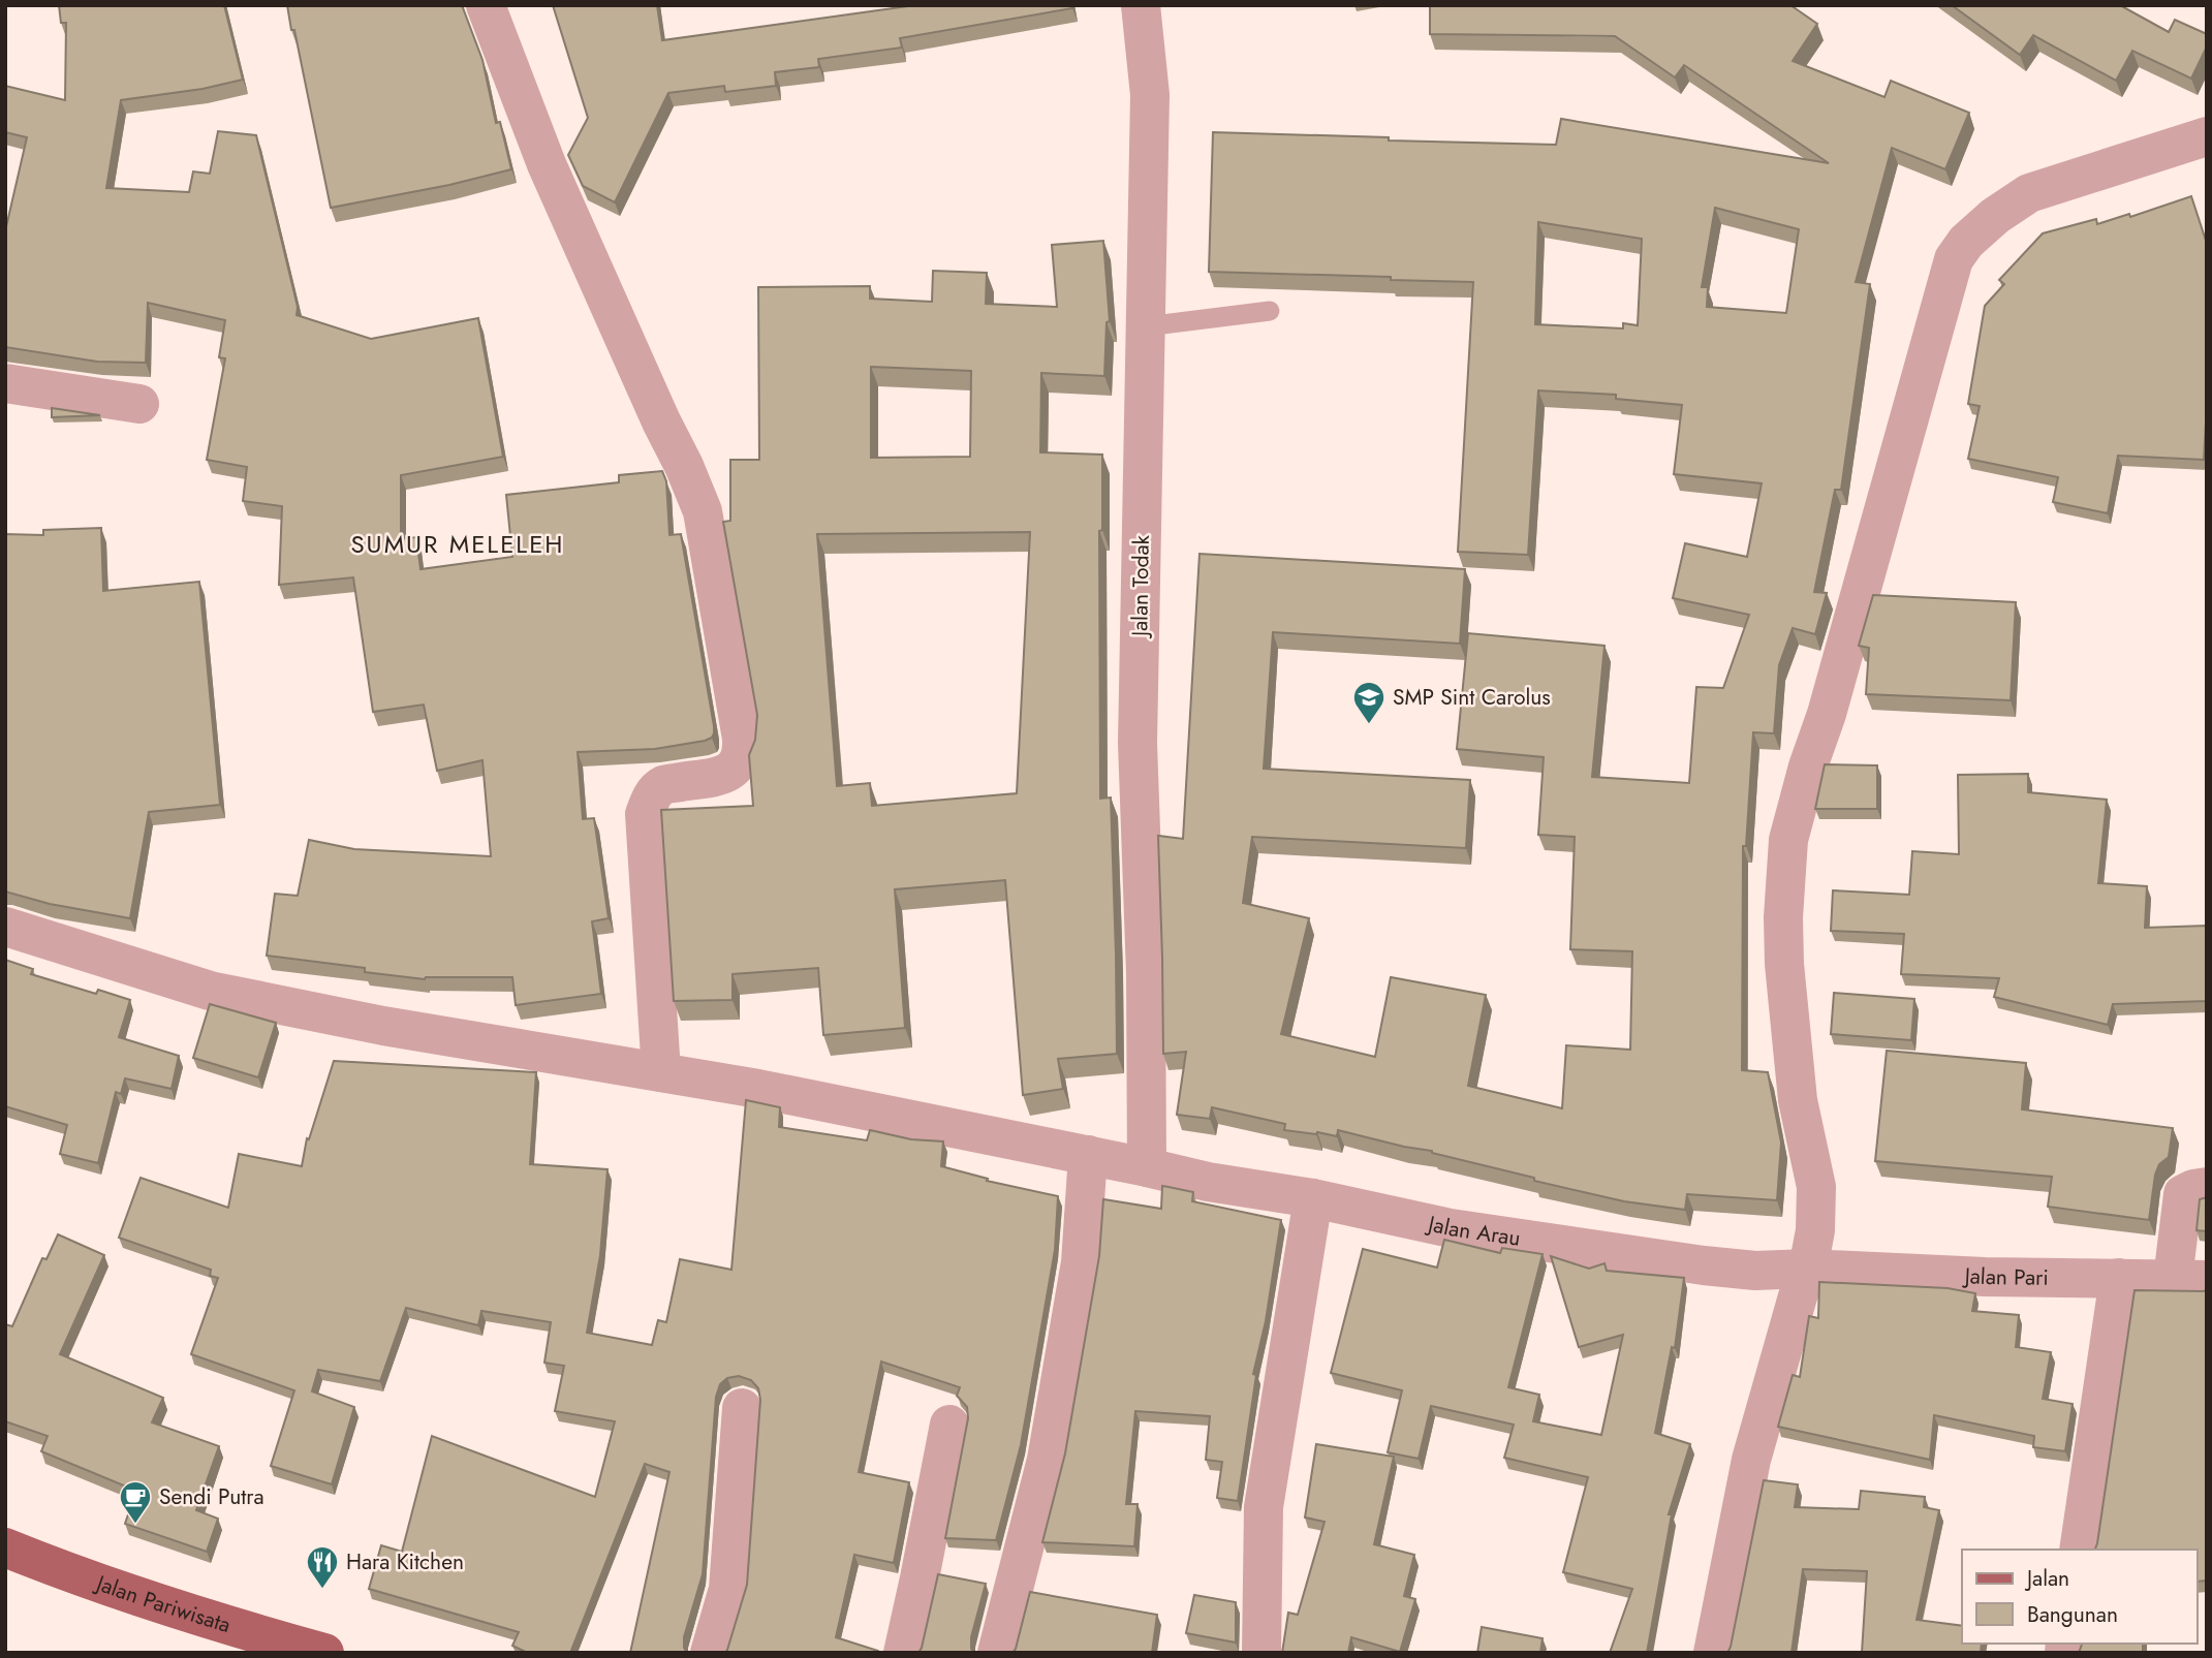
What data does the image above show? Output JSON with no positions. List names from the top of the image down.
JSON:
{
  "streets": {
    "main road": ["Jalan Pariwisata"],
    "street": ["Jalan Todak", "Jalan Arau", "Jalan Pari"]
  },
  "crossings": [
    ["Jalan Todak", "Jalan Arau"],
    ["Jalan Arau", "Jalan Pari"]
  ],
  "districts": ["SUMUR MELELEH"],
  "places": {
    "school or university": ["SMP Sint Carolus"],
    "cafe": ["Sendi Putra"],
    "restaurant": ["Hara Kitchen"]
  },
  "legend": ["Jalan", "Bangunan"]
}
